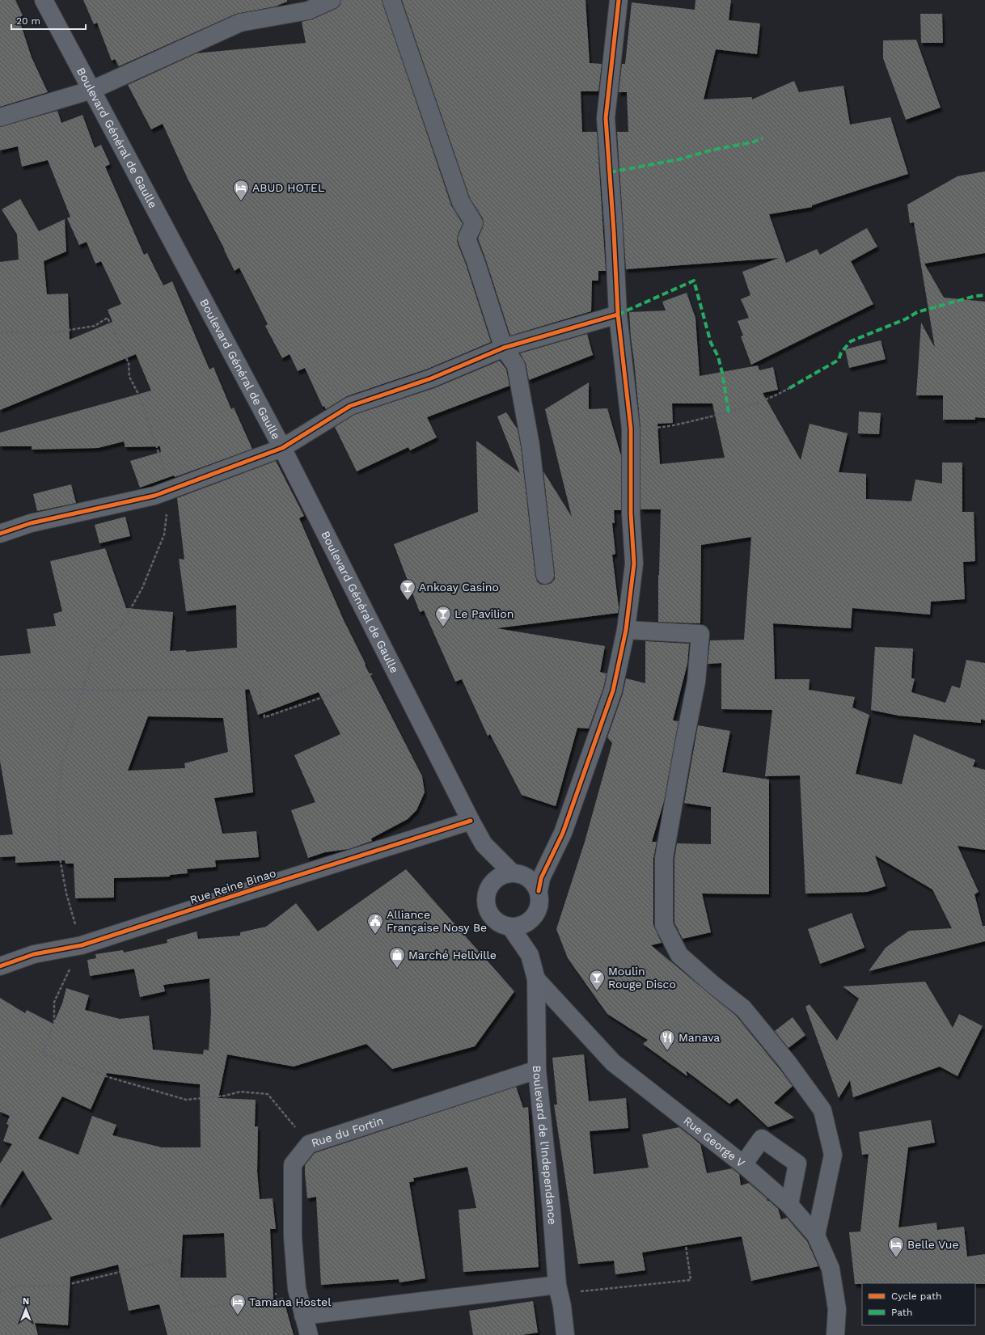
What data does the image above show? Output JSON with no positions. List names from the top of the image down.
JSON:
{
  "streets": {
    "main road": ["Boulevard Général de Gaulle", "Boulevard de l'Independance"],
    "street": ["Rue Reine Binao", "Rue du Fortin", "Rue George V"]
  },
  "crossings": [
    ["Boulevard Général de Gaulle", "Rue Reine Binao"],
    ["Boulevard Général de Gaulle", "Boulevard de l'Independance"],
    ["Rue du Fortin", "Boulevard de l'Independance"],
    ["Rue George V", "Boulevard de l'Independance"]
  ],
  "places": {
    "hotel": ["ABUD HOTEL", "Belle Vue", "Tamana Hostel"],
    "bar": ["Ankoay Casino", "Le Pavilion", "Moulin Rouge Disco"],
    "public building": ["Alliance Française Nosy Be"],
    "shop": ["Marché Hellville"],
    "restaurant": ["Manava"]
  },
  "legend": ["Cycle path", "Path"],
  "scale_bar": "20 m",
  "north": "top"
}
